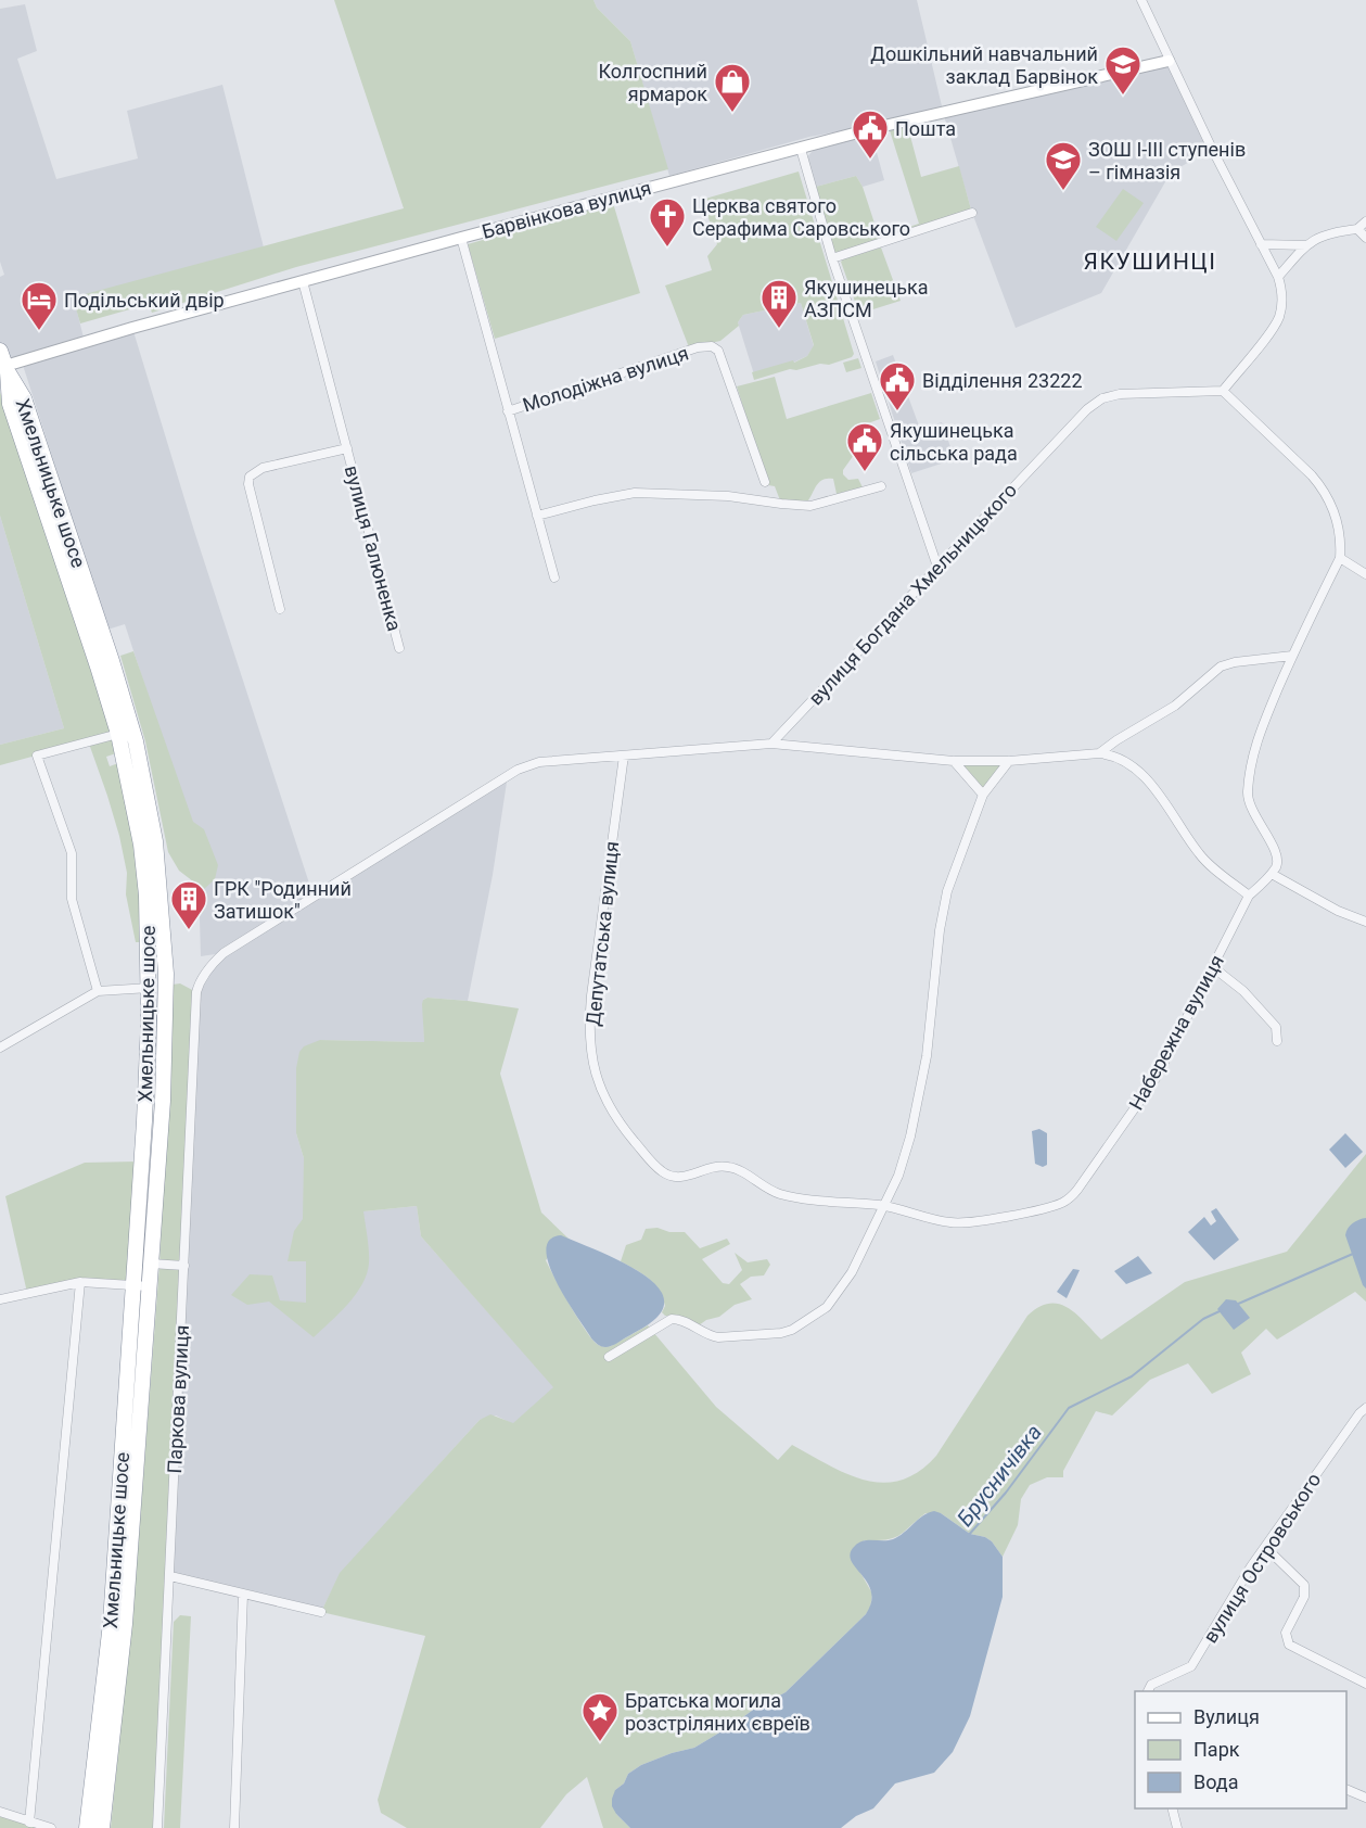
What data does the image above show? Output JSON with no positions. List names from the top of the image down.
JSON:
{
  "streets": {
    "highway": ["Хмельницьке шосе"],
    "street": [
      "Барвінкова вулиця",
      "Молодіжна вулиця",
      "вулиця Галюненка",
      "вулиця Богдана Хмельницького",
      "Депутатська вулиця",
      "Набережна вулиця",
      "Паркова вулиця",
      "вулиця Островського"
    ]
  },
  "crossings": [
    ["Барвінкова вулиця", "Хмельницьке шосе"],
    ["Барвінкова вулиця", "вулиця Галюненка"],
    ["Депутатська вулиця", "Набережна вулиця"],
    ["Депутатська вулиця", "Паркова вулиця"]
  ],
  "districts": ["ЯКУШИНЦІ"],
  "water": ["Брусничівка"],
  "places": {
    "school or university": ["Дошкільний навчальний заклад Барвінок", "ЗОШ І-ІІІ ступенів – гімназія"],
    "shop": ["Колгоспний ярмарок"],
    "public building": ["Пошта", "Відділення 23222", "Якушинецька сільська рада"],
    "church": ["Церква святого Серафима Саровського"],
    "building": ["Якушинецька АЗПСМ", "ГРК \"Родинний Затишок\""],
    "hotel": ["Подільський двір"],
    "place": ["Братська могила розстріляних євреїв"]
  },
  "legend": ["Вулиця", "Парк", "Вода"]
}
